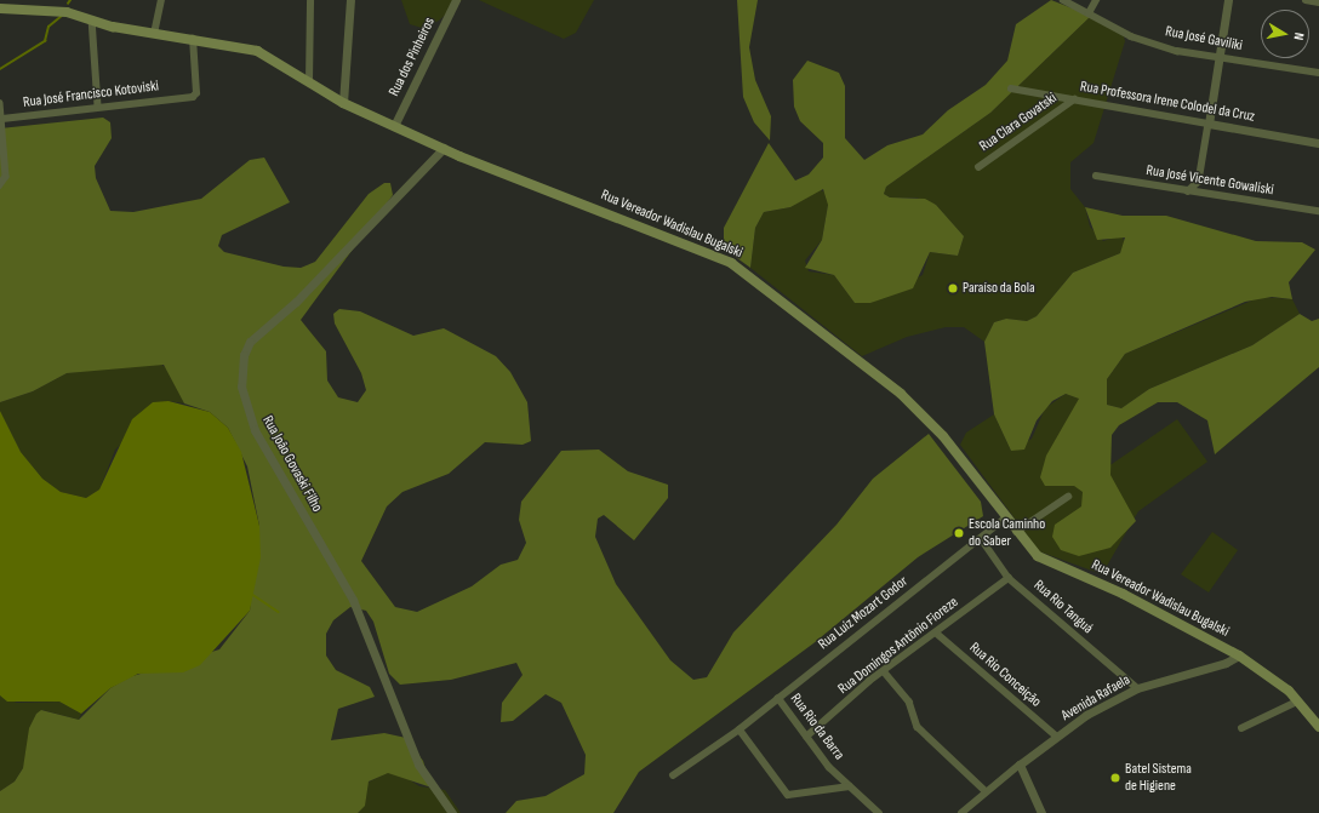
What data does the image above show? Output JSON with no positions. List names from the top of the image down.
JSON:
{
  "streets": {
    "main road": ["Rua Vereador Wadislau Bugalski"],
    "street": [
      "Rua José Gaviliki",
      "Rua dos Pinheiros",
      "Rua José Francisco Kotoviski",
      "Rua Professora Irene Colodel da Cruz",
      "Rua Clara Govatski",
      "Rua José Vicente Gowaliski",
      "Rua João Govaski Filho",
      "Rua Rio Tanguá",
      "Rua Luiz Mozart Godor",
      "Rua Domingos Antônio Fioreze",
      "Rua Rio Conceição",
      "Avenida Rafaela",
      "Rua Rio da Barra"
    ]
  },
  "crossings": [
    ["Rua dos Pinheiros", "Rua Vereador Wadislau Bugalski"],
    ["Rua José Francisco Kotoviski", "Rua Vereador Wadislau Bugalski"],
    ["Rua Professora Irene Colodel da Cruz", "Rua Clara Govatski"],
    ["Rua Vereador Wadislau Bugalski", "Rua João Govaski Filho"],
    ["Rua Vereador Wadislau Bugalski", "Rua Luiz Mozart Godor"],
    ["Rua Vereador Wadislau Bugalski", "Avenida Rafaela"],
    ["Rua Rio Tanguá", "Rua Luiz Mozart Godor"],
    ["Rua Rio Tanguá", "Rua Domingos Antônio Fioreze"],
    ["Rua Rio Tanguá", "Avenida Rafaela"],
    ["Rua Luiz Mozart Godor", "Rua Rio da Barra"],
    ["Rua Domingos Antônio Fioreze", "Rua Rio Conceição"],
    ["Rua Domingos Antônio Fioreze", "Rua Rio da Barra"],
    ["Rua Rio Conceição", "Avenida Rafaela"]
  ],
  "places": ["Paraíso da Bola", "Escola Caminho do Saber", "Batel Sistema de Higiene"],
  "north": "right"
}
